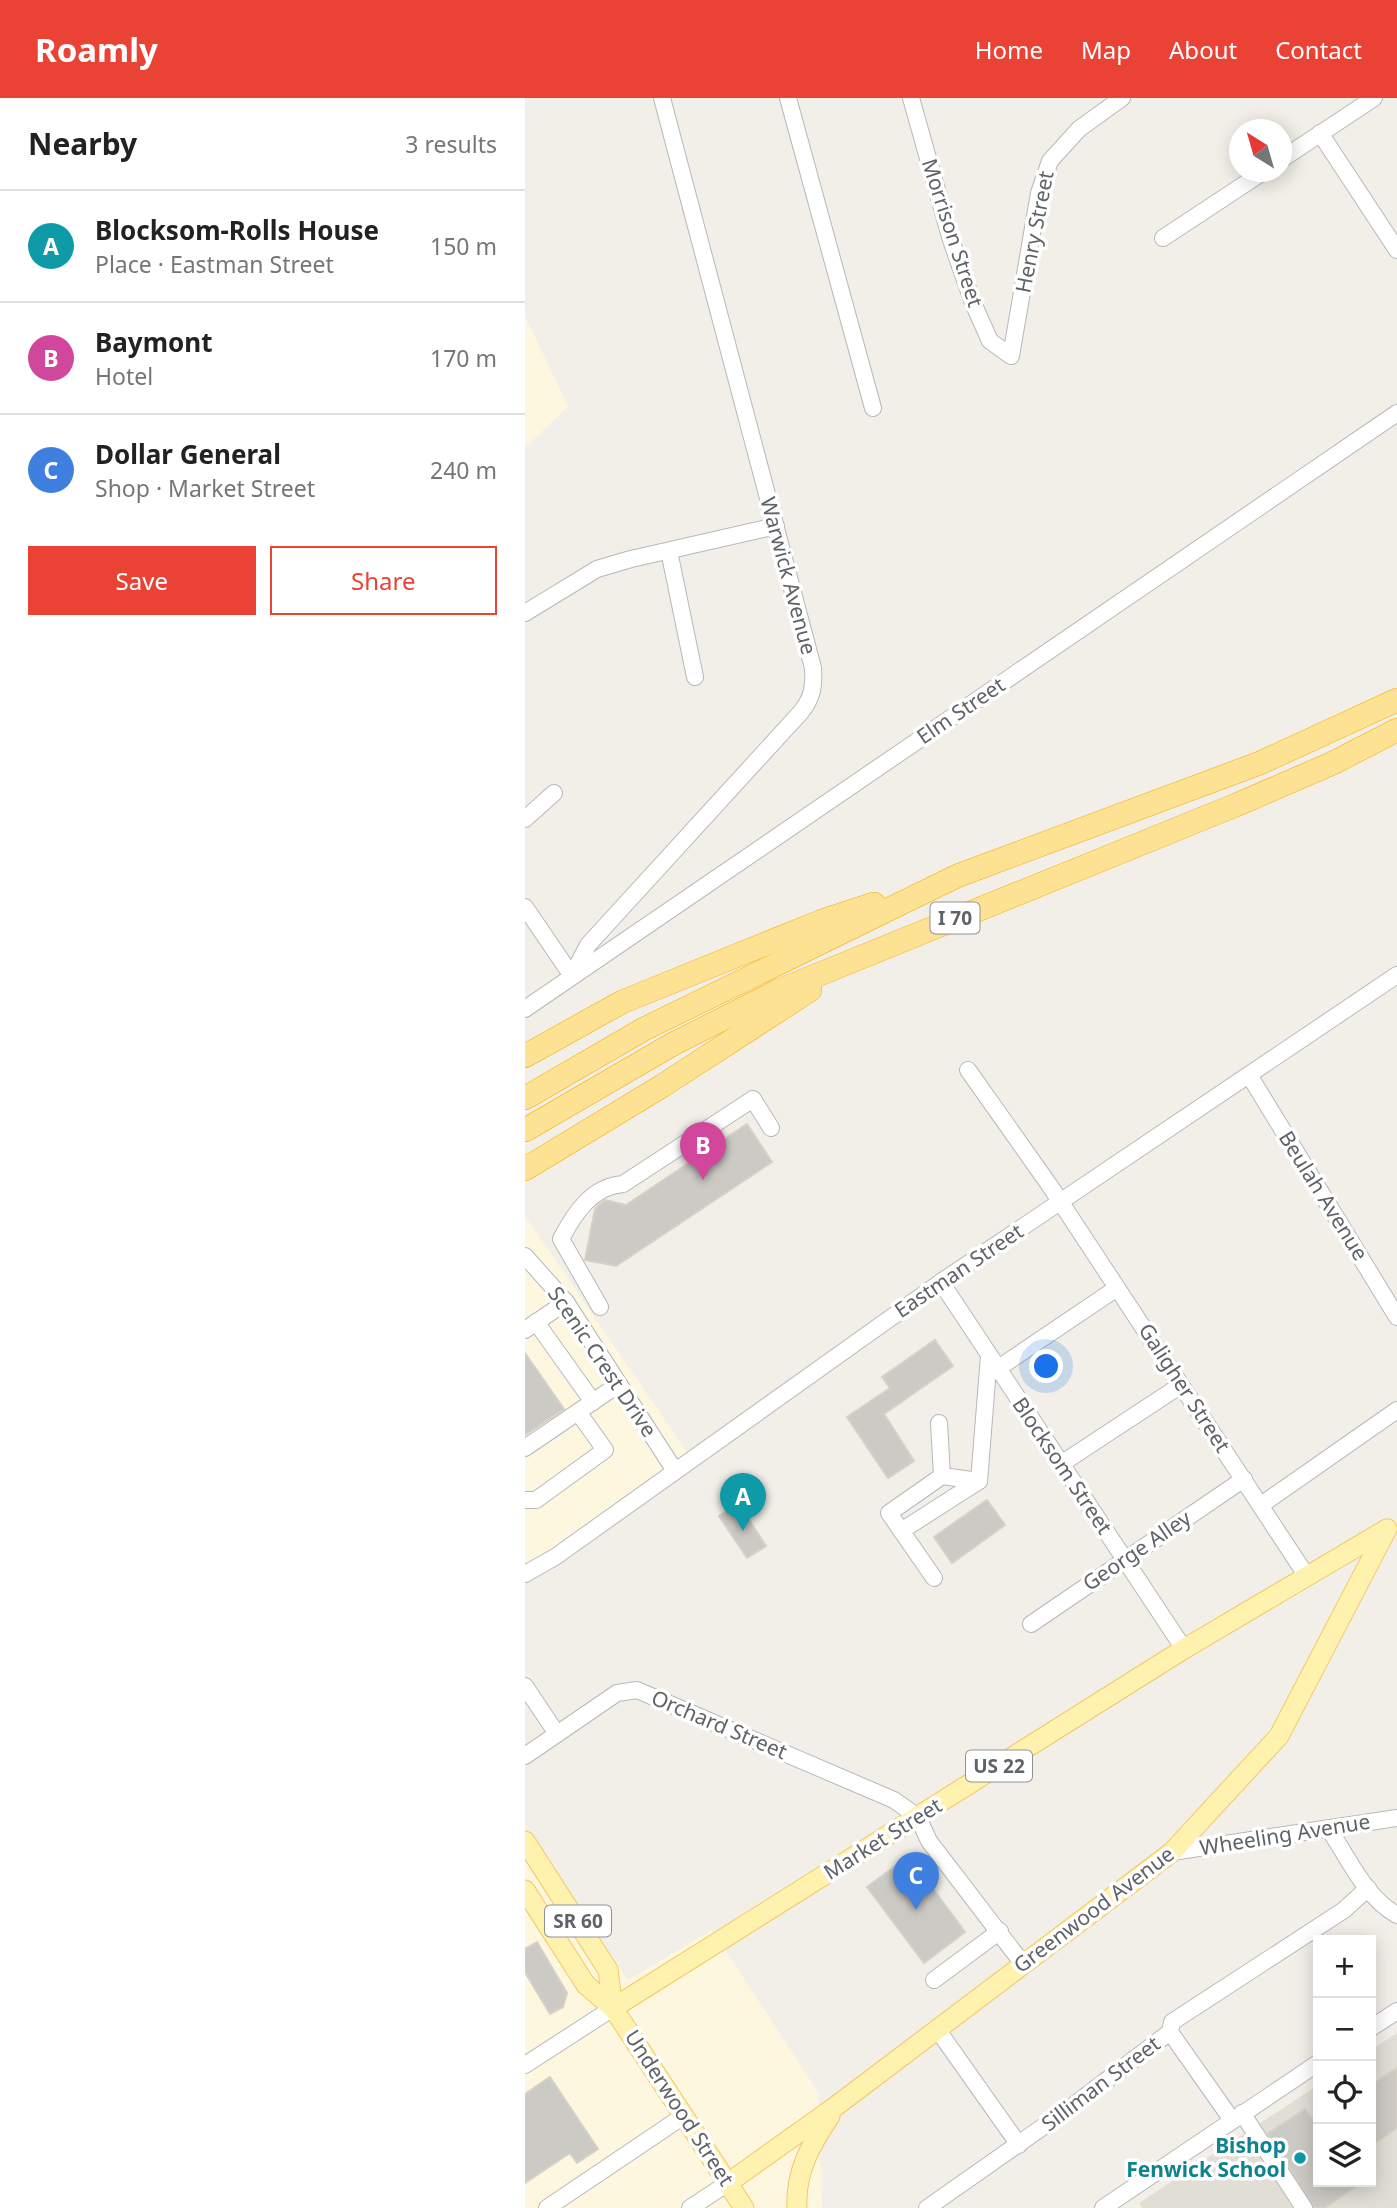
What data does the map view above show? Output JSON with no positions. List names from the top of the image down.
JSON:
{
  "streets": {
    "highway": ["I 70"],
    "main road": [
      "US 22",
      "Market Street",
      "Greenwood Avenue",
      "SR 60",
      "Underwood Street"
    ],
    "street": [
      "Henry Street",
      "Morrison Street",
      "Warwick Avenue",
      "Elm Street",
      "Beulah Avenue",
      "Eastman Street",
      "Scenic Crest Drive",
      "Galigher Street",
      "Blocksom Street",
      "George Alley",
      "Orchard Street",
      "Wheeling Avenue",
      "Silliman Street"
    ]
  },
  "crossings": [
    ["Henry Street", "Morrison Street"],
    ["Warwick Avenue", "Elm Street"],
    ["Beulah Avenue", "Eastman Street"],
    ["Eastman Street", "Scenic Crest Drive"],
    ["Eastman Street", "Galigher Street"],
    ["Eastman Street", "Blocksom Street"],
    ["Galigher Street", "George Alley"],
    ["Galigher Street", "Market Street"],
    ["Blocksom Street", "George Alley"],
    ["Blocksom Street", "Market Street"],
    ["Orchard Street", "Market Street"],
    ["US 22", "Greenwood Avenue"],
    ["Wheeling Avenue", "Greenwood Avenue"],
    ["Market Street", "Greenwood Avenue"],
    ["Market Street", "Underwood Street"],
    ["Greenwood Avenue", "Underwood Street"]
  ],
  "places": ["Bishop Fenwick School"],
  "north": "top left",
  "page": {
    "header": "Roamly",
    "nav": [
      "Home",
      "Map",
      "About",
      "Contact"
    ],
    "heading": ["Nearby", "3 results"],
    "list": [
      {
        "mark": "A",
        "name": "Blocksom-Rolls House",
        "note": "Place · Eastman Street",
        "value": "150 m"
      },
      {
        "mark": "B",
        "name": "Baymont",
        "note": "Hotel",
        "value": "170 m"
      },
      {
        "mark": "C",
        "name": "Dollar General",
        "note": "Shop · Market Street",
        "value": "240 m"
      }
    ],
    "buttons": ["Save", "Share"],
    "pins": ["B", "A", "C"],
    "map_buttons": ["+", "−"]
  }
}
